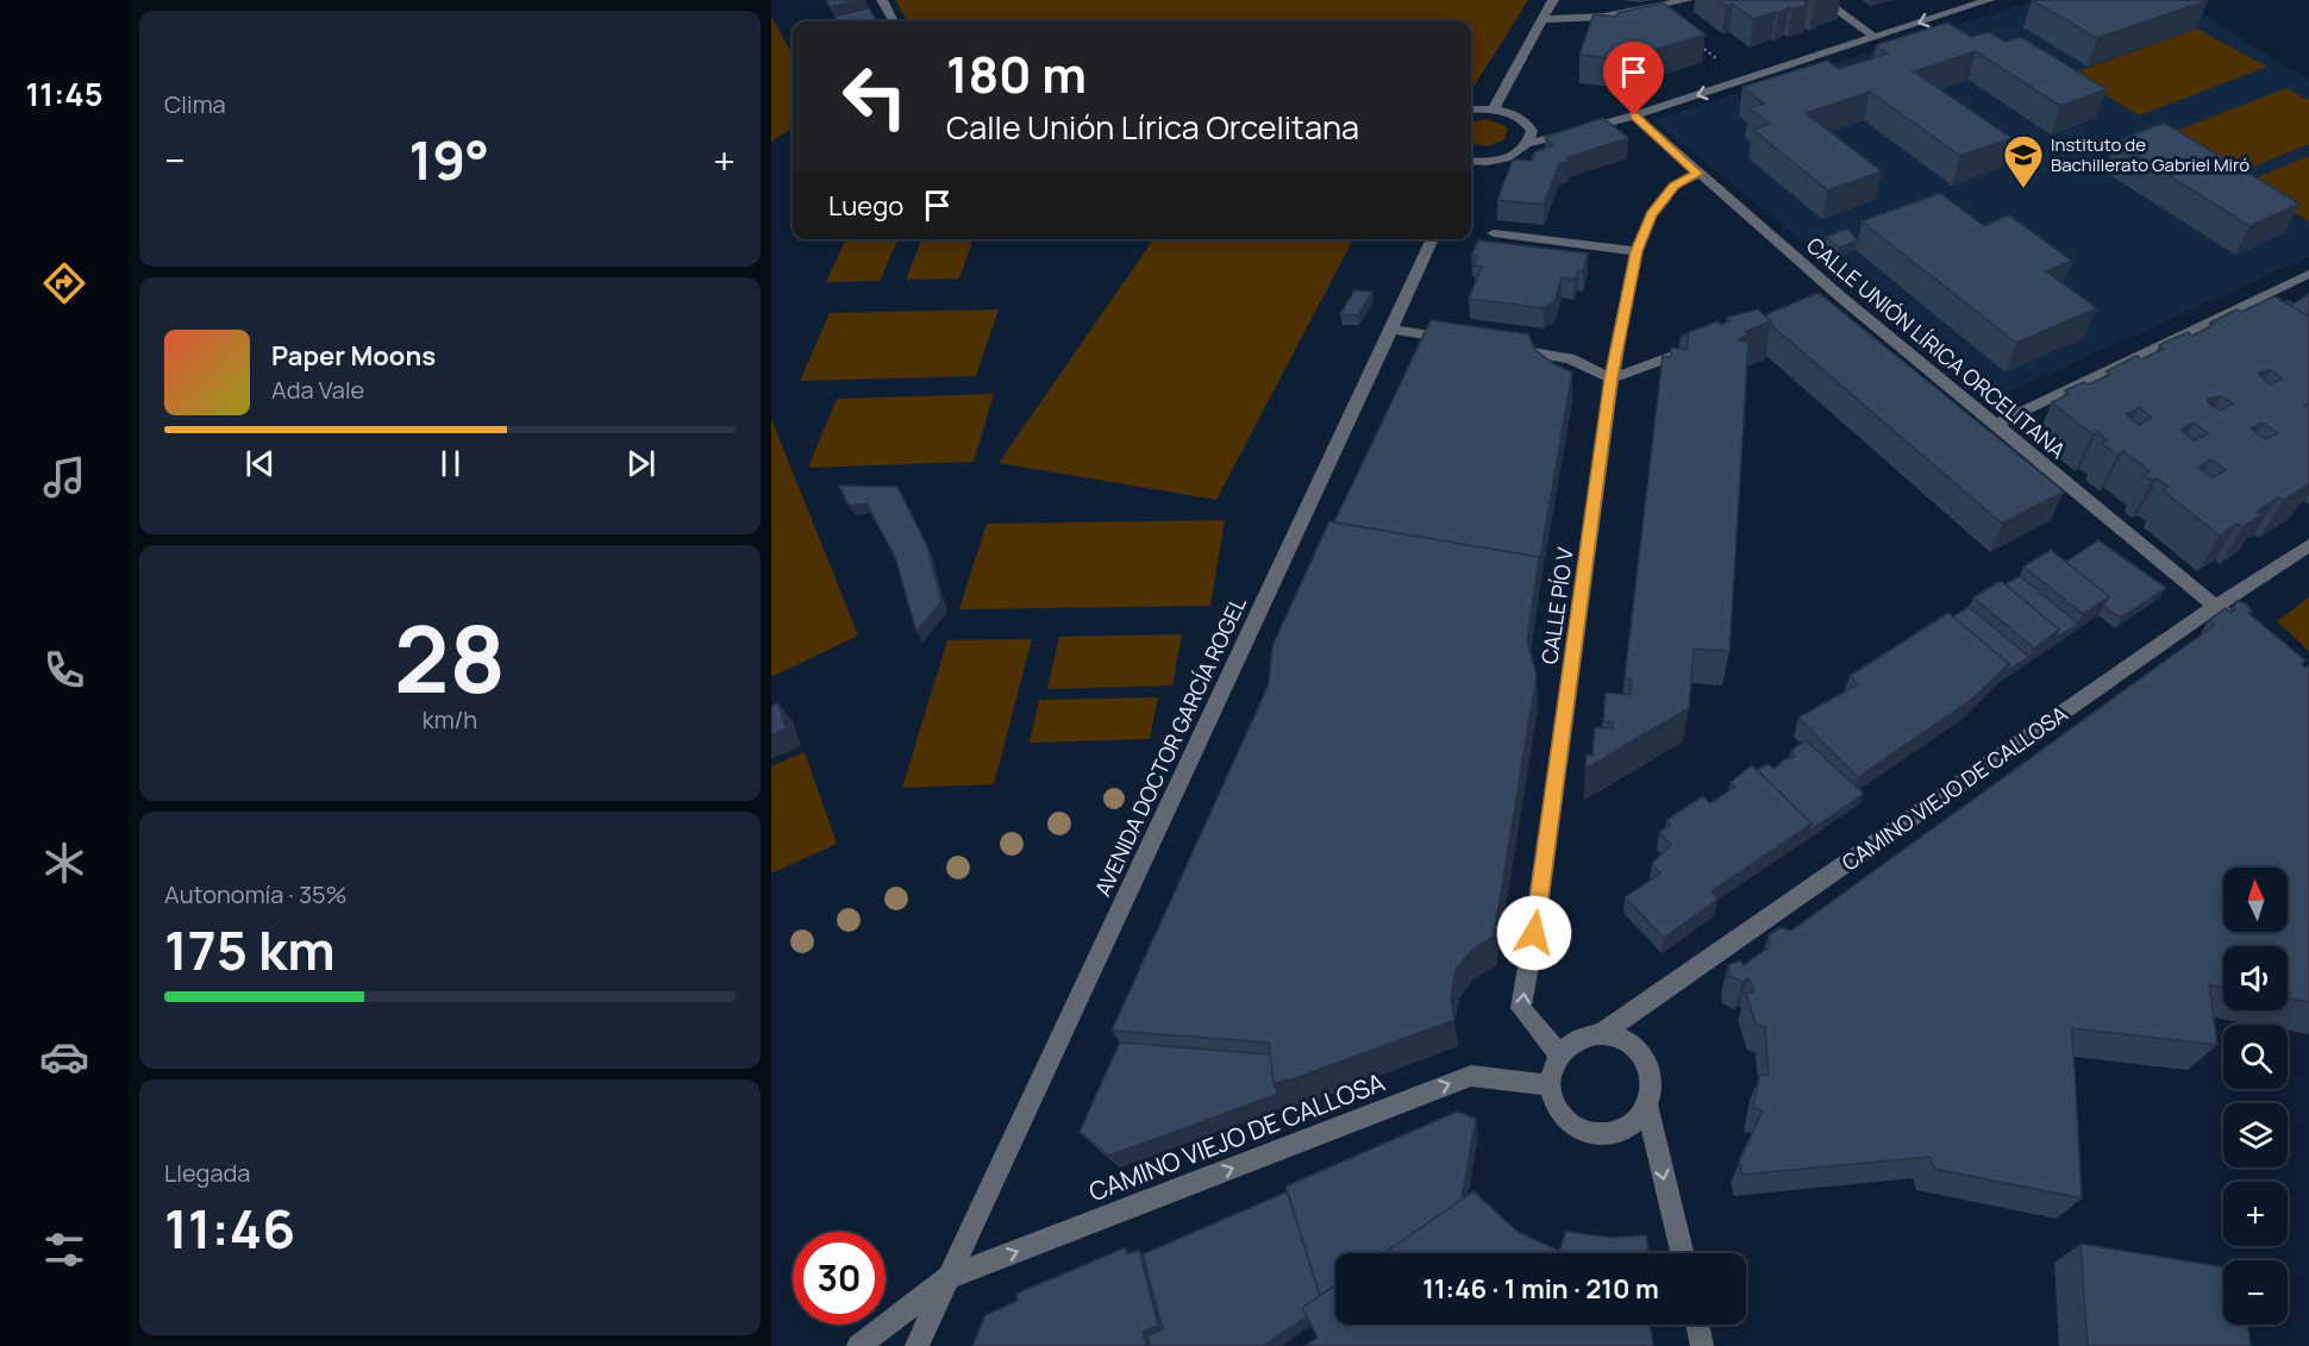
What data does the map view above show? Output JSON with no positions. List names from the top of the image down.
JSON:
{
  "streets": {
    "street": [
      "CALLE UNIÓN LÍRICA ORCELITANA",
      "CALLE PÍO V",
      "AVENIDA DOCTOR GARCÍA ROGEL",
      "CAMINO VIEJO DE CALLOSA"
    ]
  },
  "crossings": [
    ["CALLE UNIÓN LÍRICA ORCELITANA", "CALLE PÍO V"],
    ["CALLE UNIÓN LÍRICA ORCELITANA", "CAMINO VIEJO DE CALLOSA"],
    ["CALLE PÍO V", "CAMINO VIEJO DE CALLOSA"],
    ["AVENIDA DOCTOR GARCÍA ROGEL", "CAMINO VIEJO DE CALLOSA"]
  ],
  "one_way": ["CALLE PÍO V", "CAMINO VIEJO DE CALLOSA"],
  "places": {
    "school or university": ["Instituto de Bachillerato Gabriel Miró"]
  },
  "north": "top",
  "page": {
    "tabs": "11:45",
    "tile": [
      "Clima",
      ["28", "km/h"],
      ["Autonomía · 35%", "175 km"],
      ["Llegada", "11:46"]
    ],
    "turn": ["180 m", "Calle Unión Lírica Orcelitana"],
    "heat": ["−", "19°", "+"],
    "then": "Luego",
    "song": ["Paper Moons", "Ada Vale"],
    "map_buttons": ["+", "−"],
    "limit": "30",
    "trip": "11:46 · 1 min · 210 m"
  }
}
